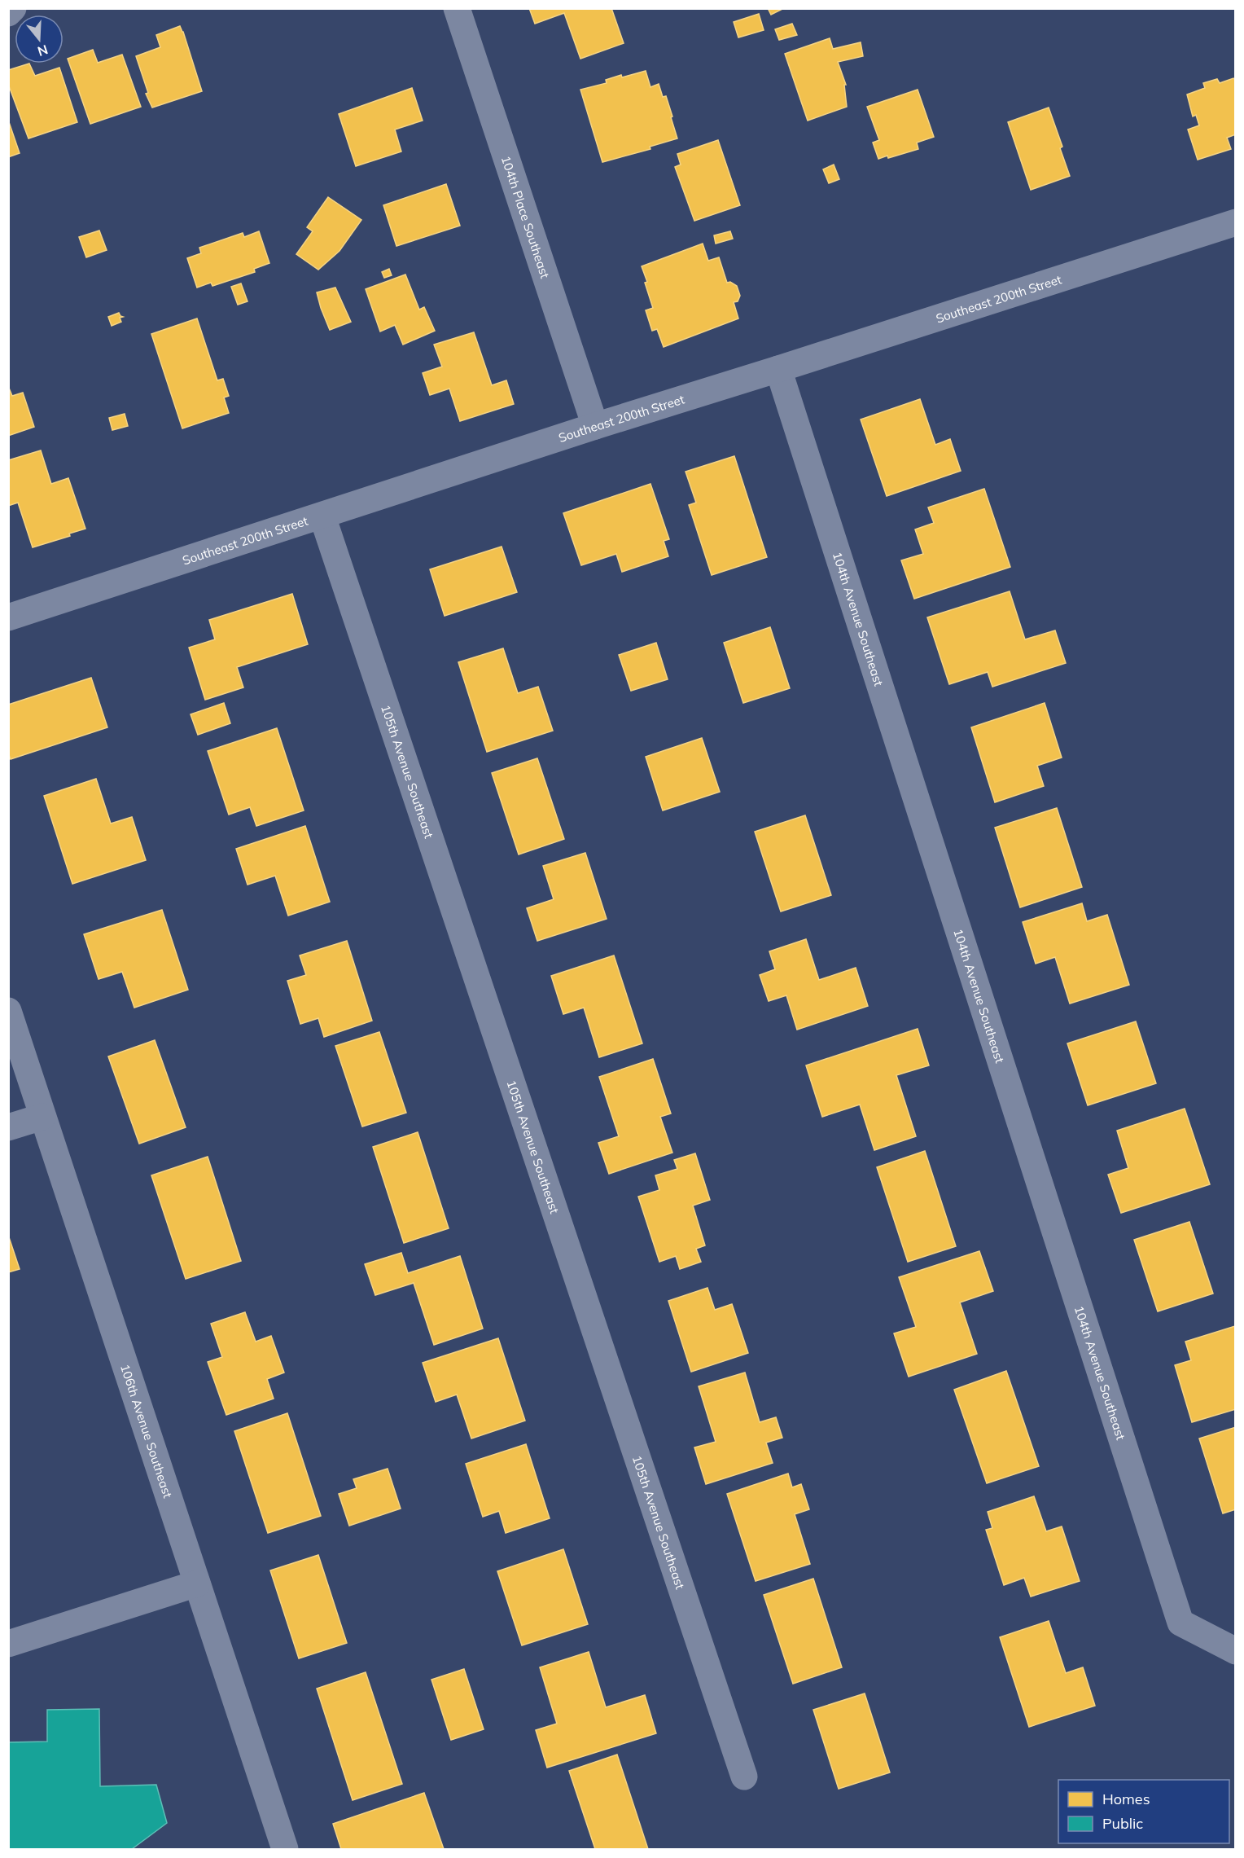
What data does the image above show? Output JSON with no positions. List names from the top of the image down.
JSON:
{
  "streets": {
    "street": [
      "104th Place Southeast",
      "Southeast 200th Street",
      "104th Avenue Southeast",
      "105th Avenue Southeast",
      "106th Avenue Southeast"
    ]
  },
  "crossings": [
    ["104th Place Southeast", "Southeast 200th Street"],
    ["Southeast 200th Street", "104th Avenue Southeast"],
    ["Southeast 200th Street", "105th Avenue Southeast"]
  ],
  "legend": ["Homes", "Public"],
  "north": "bottom"
}
